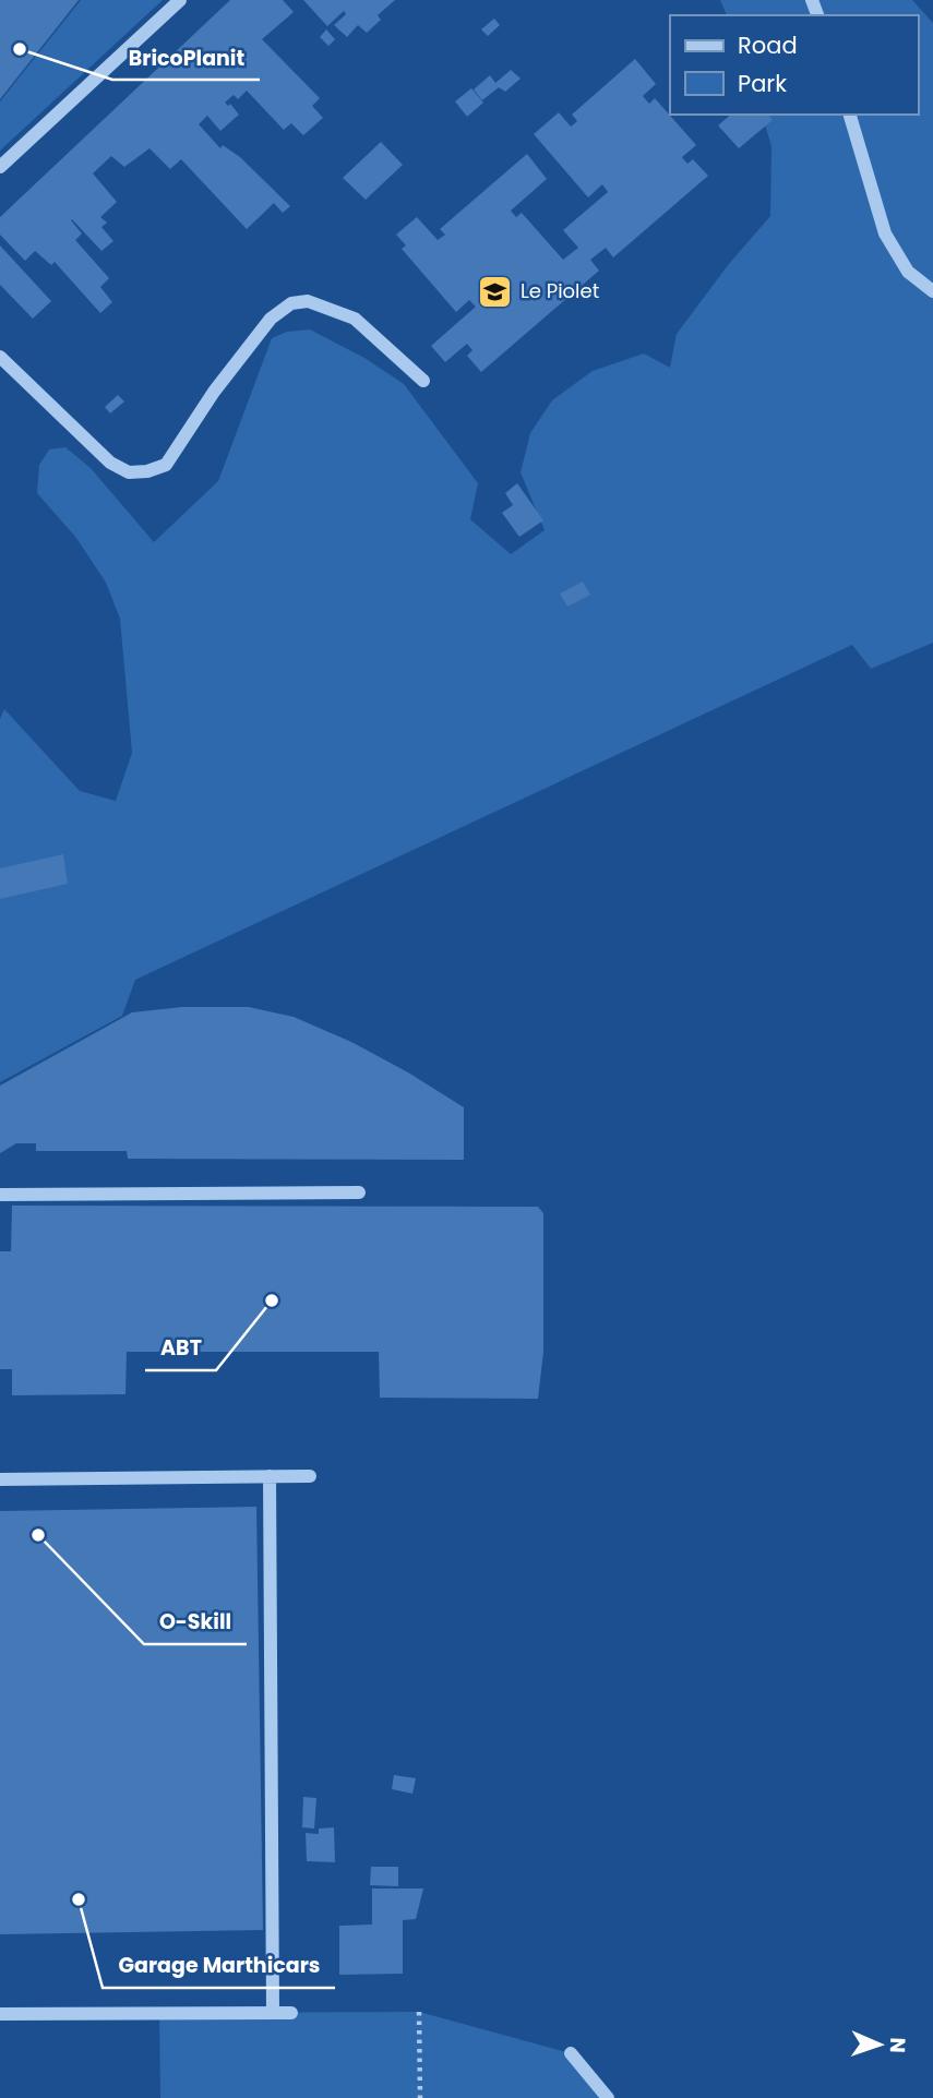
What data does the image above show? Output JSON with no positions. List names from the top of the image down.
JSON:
{
  "places": {
    "other": [
      "BricoPlanit",
      "ABT",
      "O-Skill",
      "Garage Marthicars"
    ],
    "school or university": ["Le Piolet"]
  },
  "legend": ["Road", "Park"],
  "north": "right"
}
